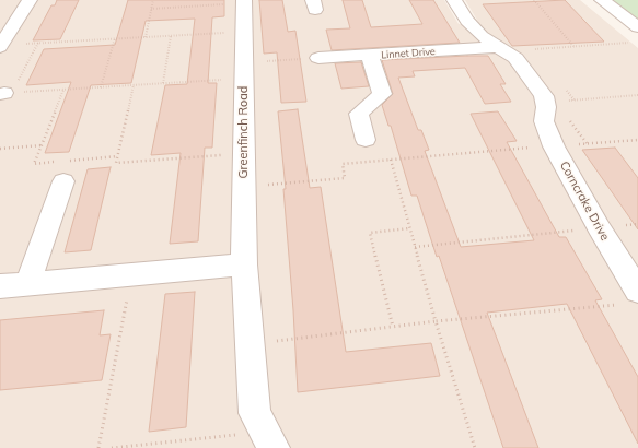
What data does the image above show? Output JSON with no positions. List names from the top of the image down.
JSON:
{
  "streets": {
    "street": ["Linnet Drive", "Greenfinch Road", "Corncrake Drive"]
  },
  "crossings": [
    ["Linnet Drive", "Corncrake Drive"]
  ]
}
